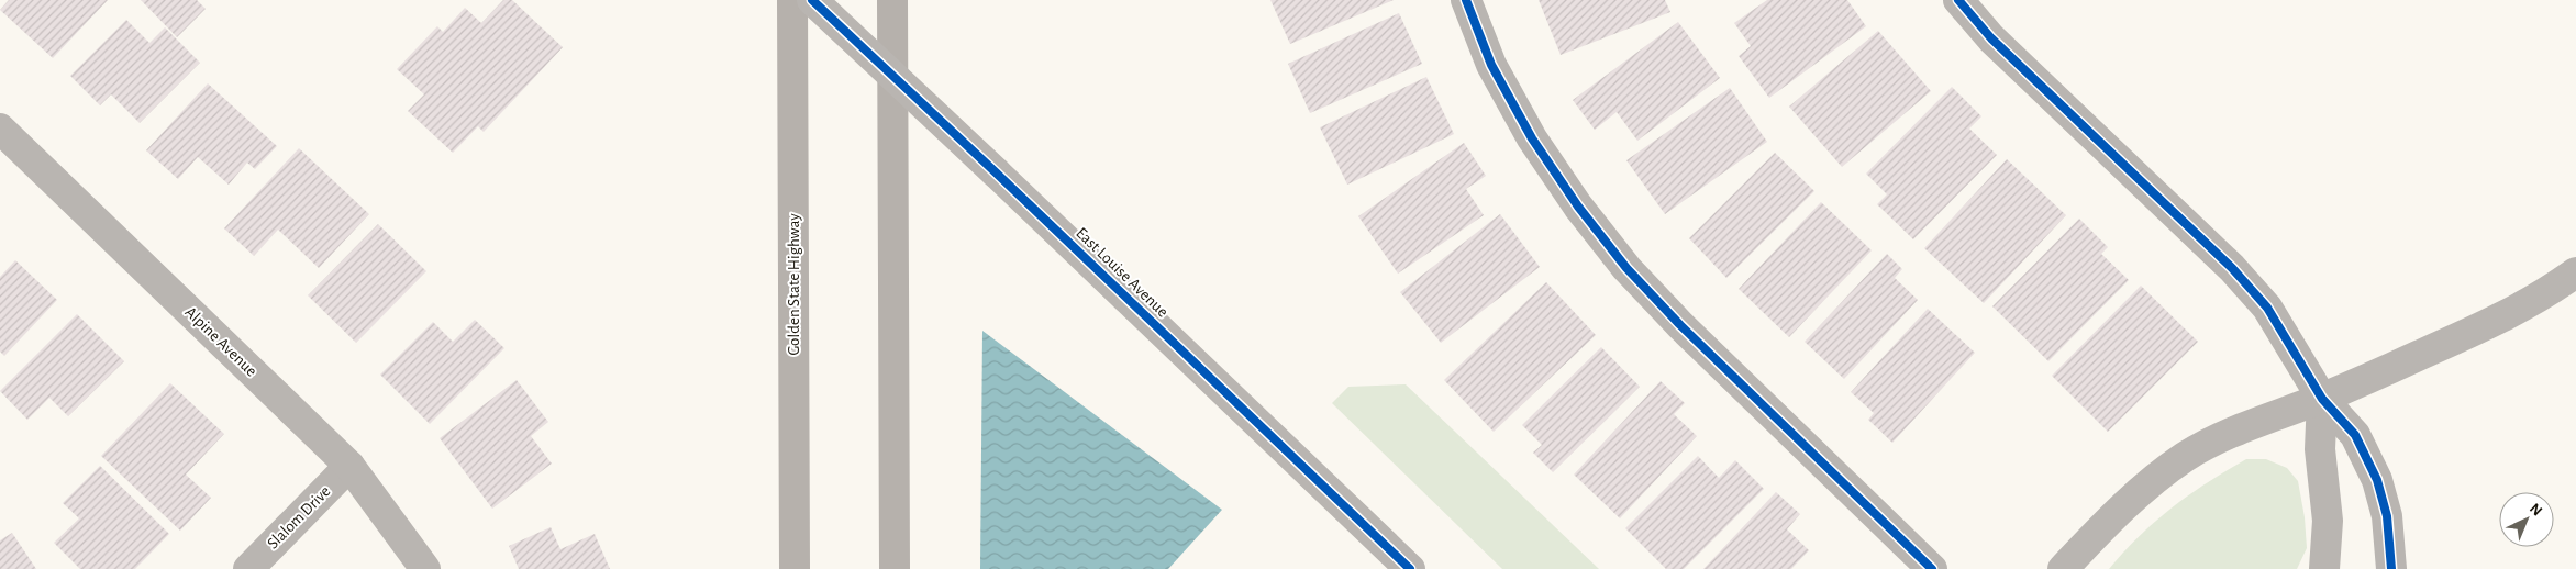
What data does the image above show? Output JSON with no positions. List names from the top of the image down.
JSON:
{
  "streets": {
    "highway": ["Golden State Highway"],
    "street": ["East Louise Avenue", "Alpine Avenue", "Slalom Drive"]
  },
  "crossings": [
    ["Alpine Avenue", "Slalom Drive"]
  ],
  "north": "top right"
}
